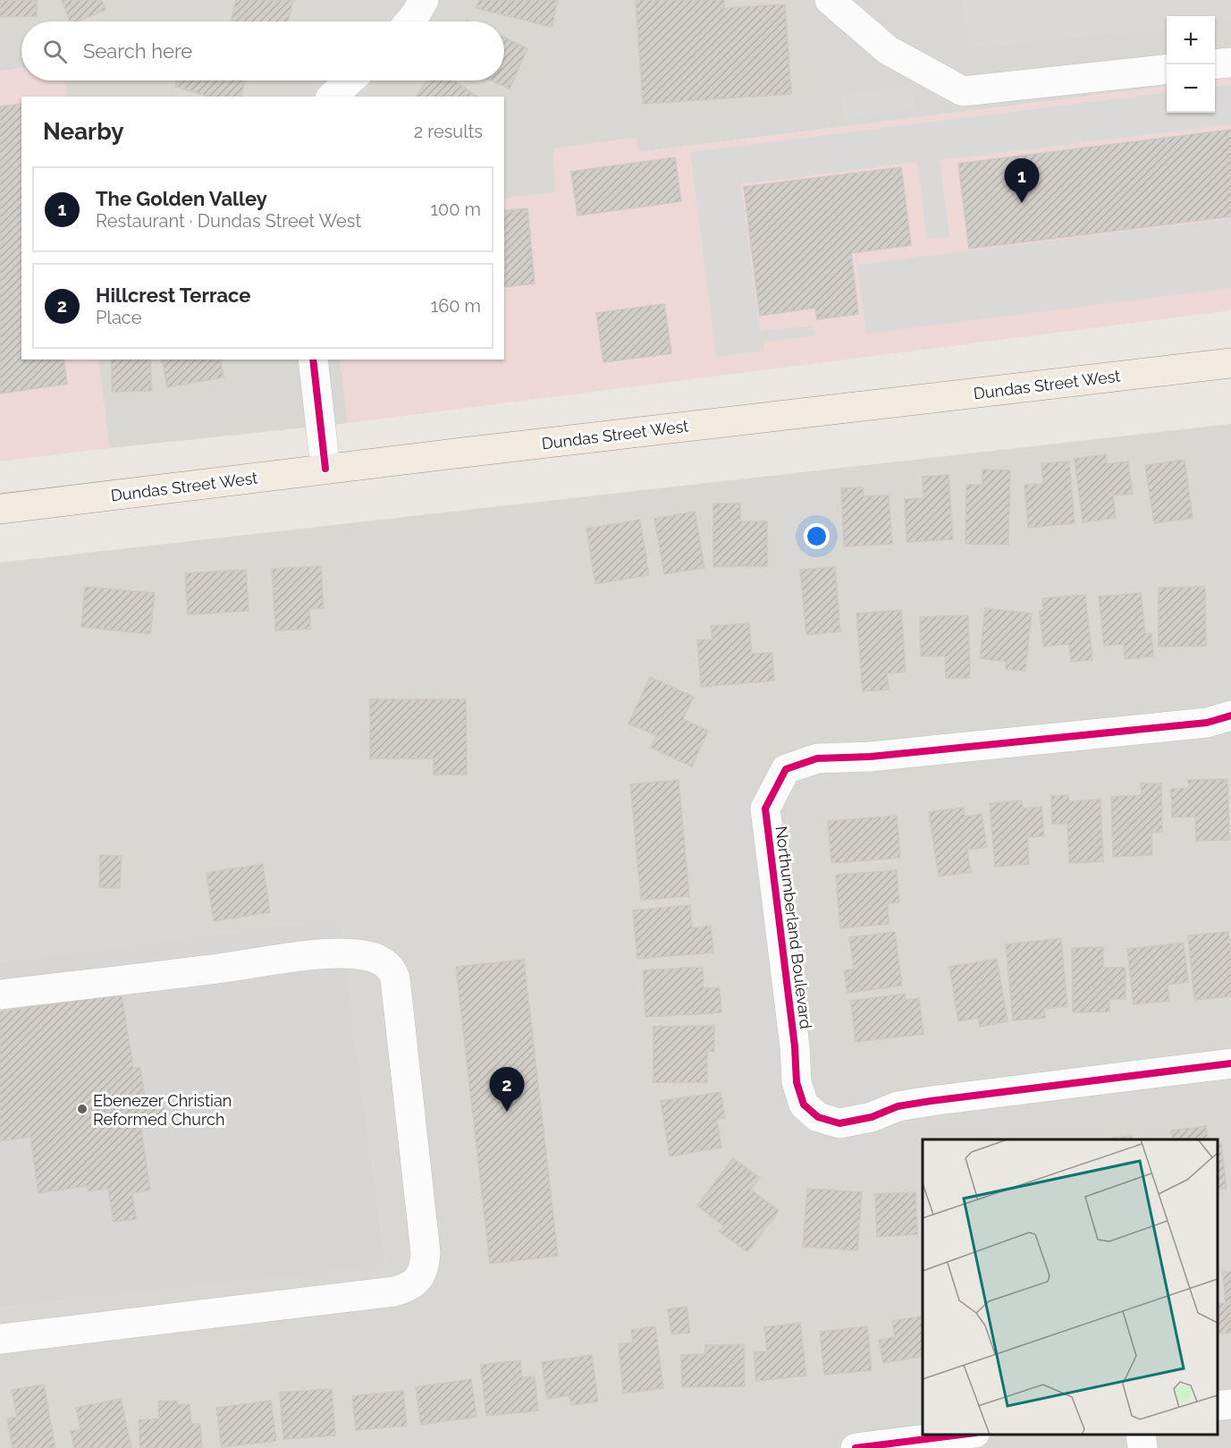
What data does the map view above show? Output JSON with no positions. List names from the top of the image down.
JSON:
{
  "streets": {
    "main road": ["Dundas Street West"],
    "street": ["Northumberland Boulevard"]
  },
  "places": ["Ebenezer Christian Reformed Church"],
  "page": {
    "map_buttons": ["+", "−"],
    "search": "Search here",
    "heading": ["Nearby", "2 results"],
    "pins": ["1", "2"],
    "list": [
      {
        "mark": "1",
        "name": "The Golden Valley",
        "note": "Restaurant · Dundas Street West",
        "value": "100 m"
      },
      {
        "mark": "2",
        "name": "Hillcrest Terrace",
        "note": "Place",
        "value": "160 m"
      }
    ]
  }
}
